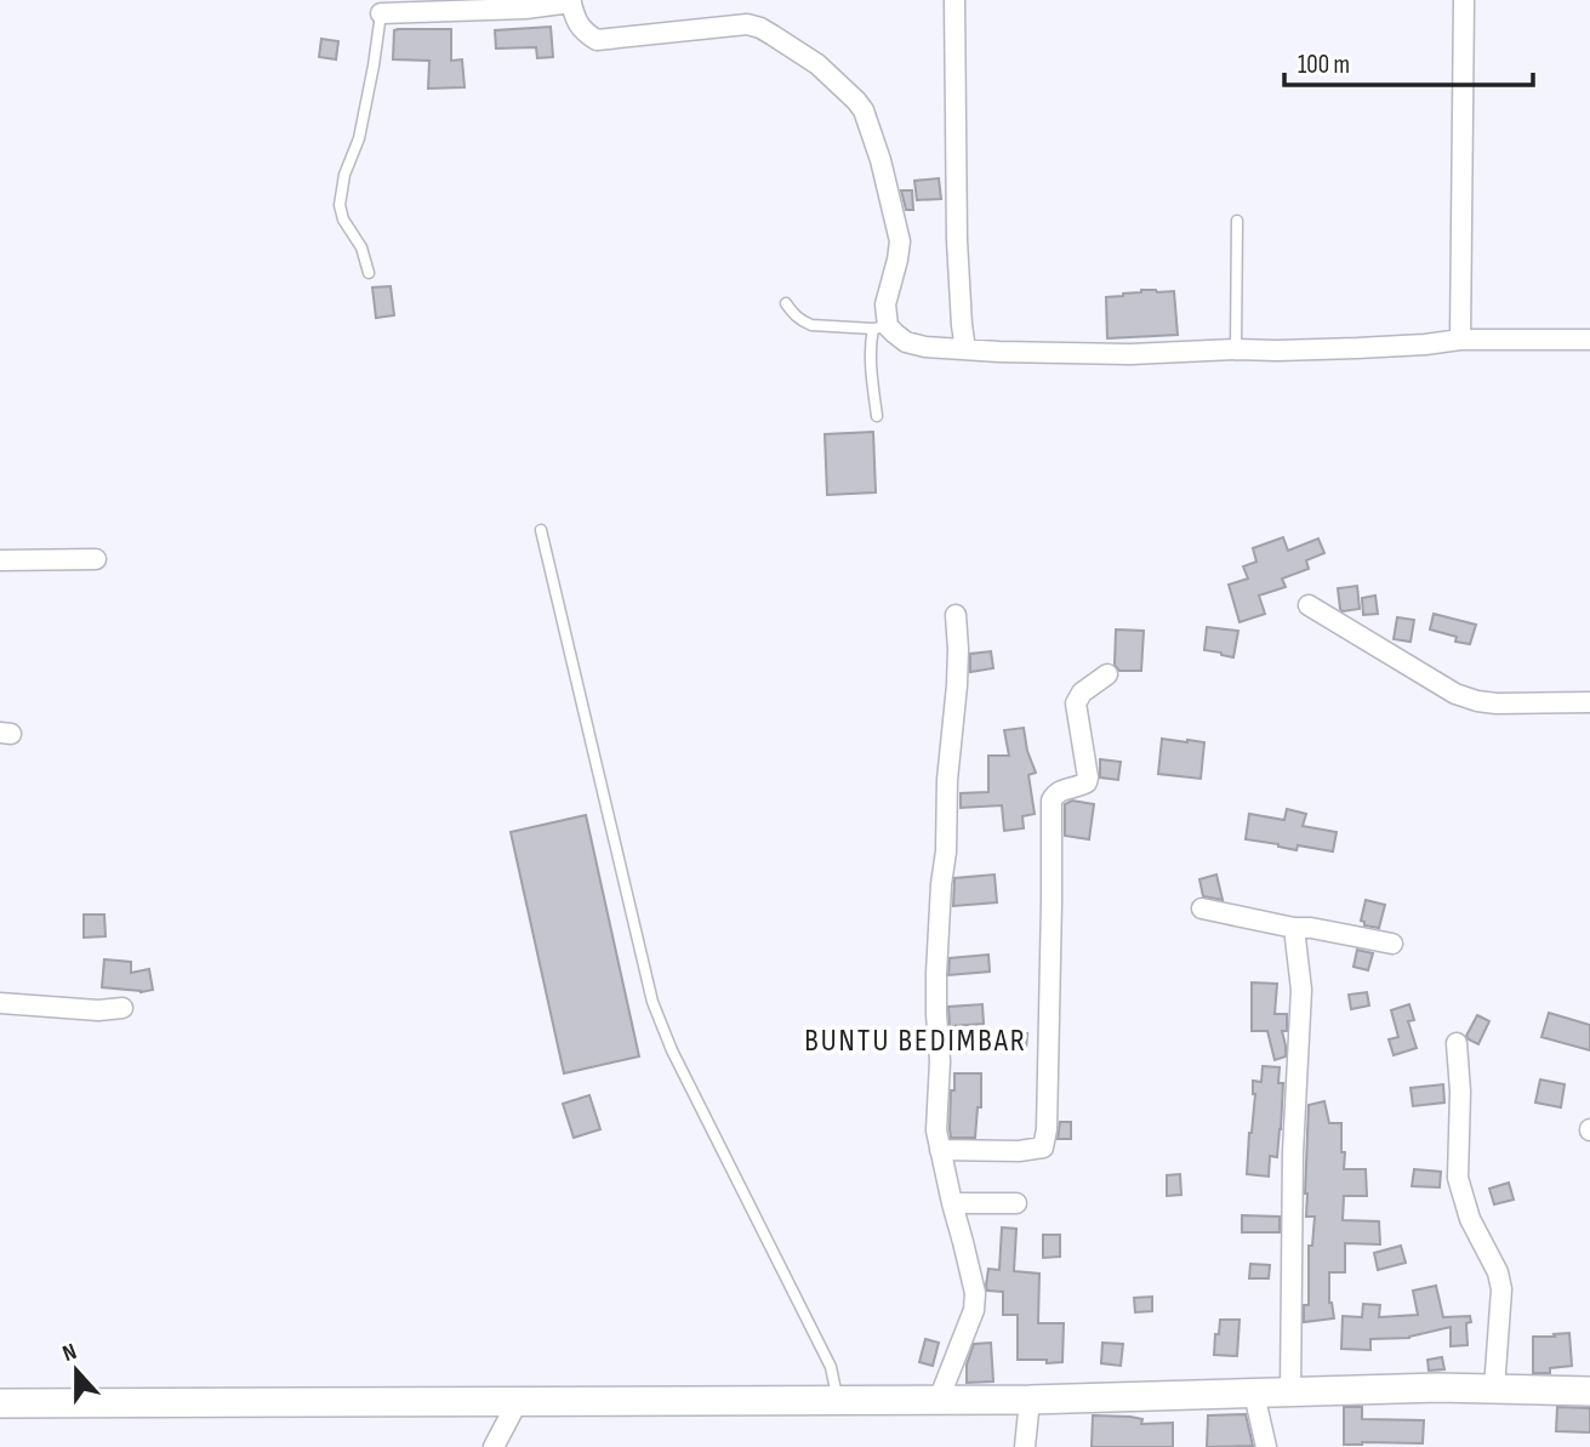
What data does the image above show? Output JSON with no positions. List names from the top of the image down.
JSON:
{
  "districts": ["BUNTU BEDIMBAR"],
  "scale_bar": "100 m",
  "north": "top"
}
